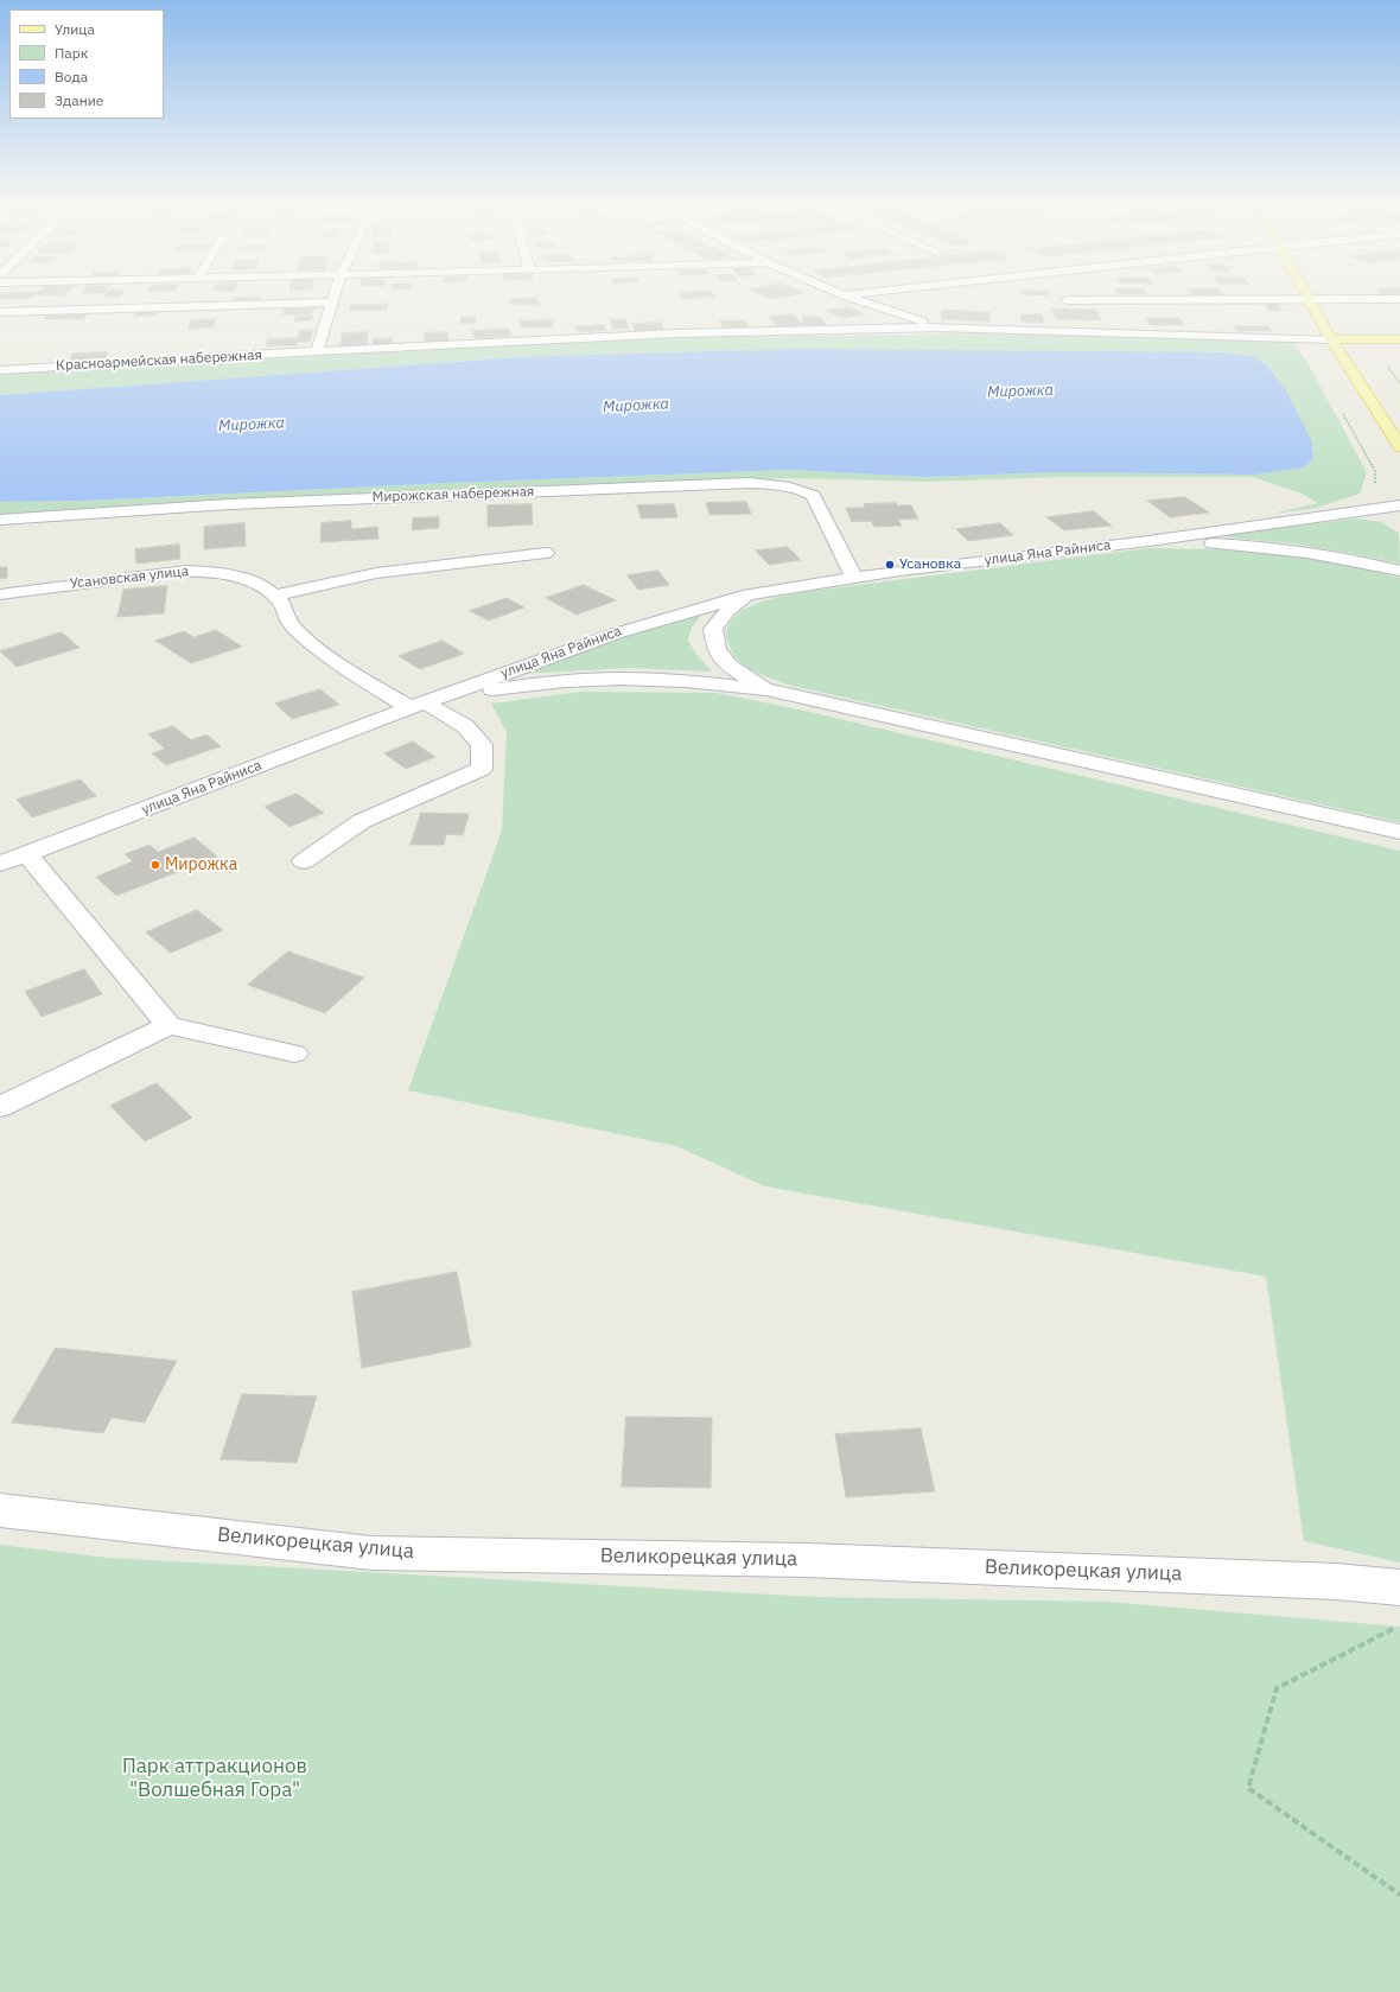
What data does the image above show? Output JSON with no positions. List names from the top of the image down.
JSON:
{
  "streets": {
    "main road": ["Красноармейская набережная"],
    "street": [
      "Мирожская набережная",
      "улица Яна Райниса",
      "Усановская улица",
      "Великорецкая улица"
    ]
  },
  "crossings": [
    ["Мирожская набережная", "улица Яна Райниса"],
    ["улица Яна Райниса", "Усановская улица"]
  ],
  "water": ["Мирожка"],
  "parks": ["Парк аттракционов \"Волшебная Гора\""],
  "places": ["Усановка", "Мирожка"],
  "legend": [
    "Улица",
    "Парк",
    "Вода",
    "Здание"
  ]
}
